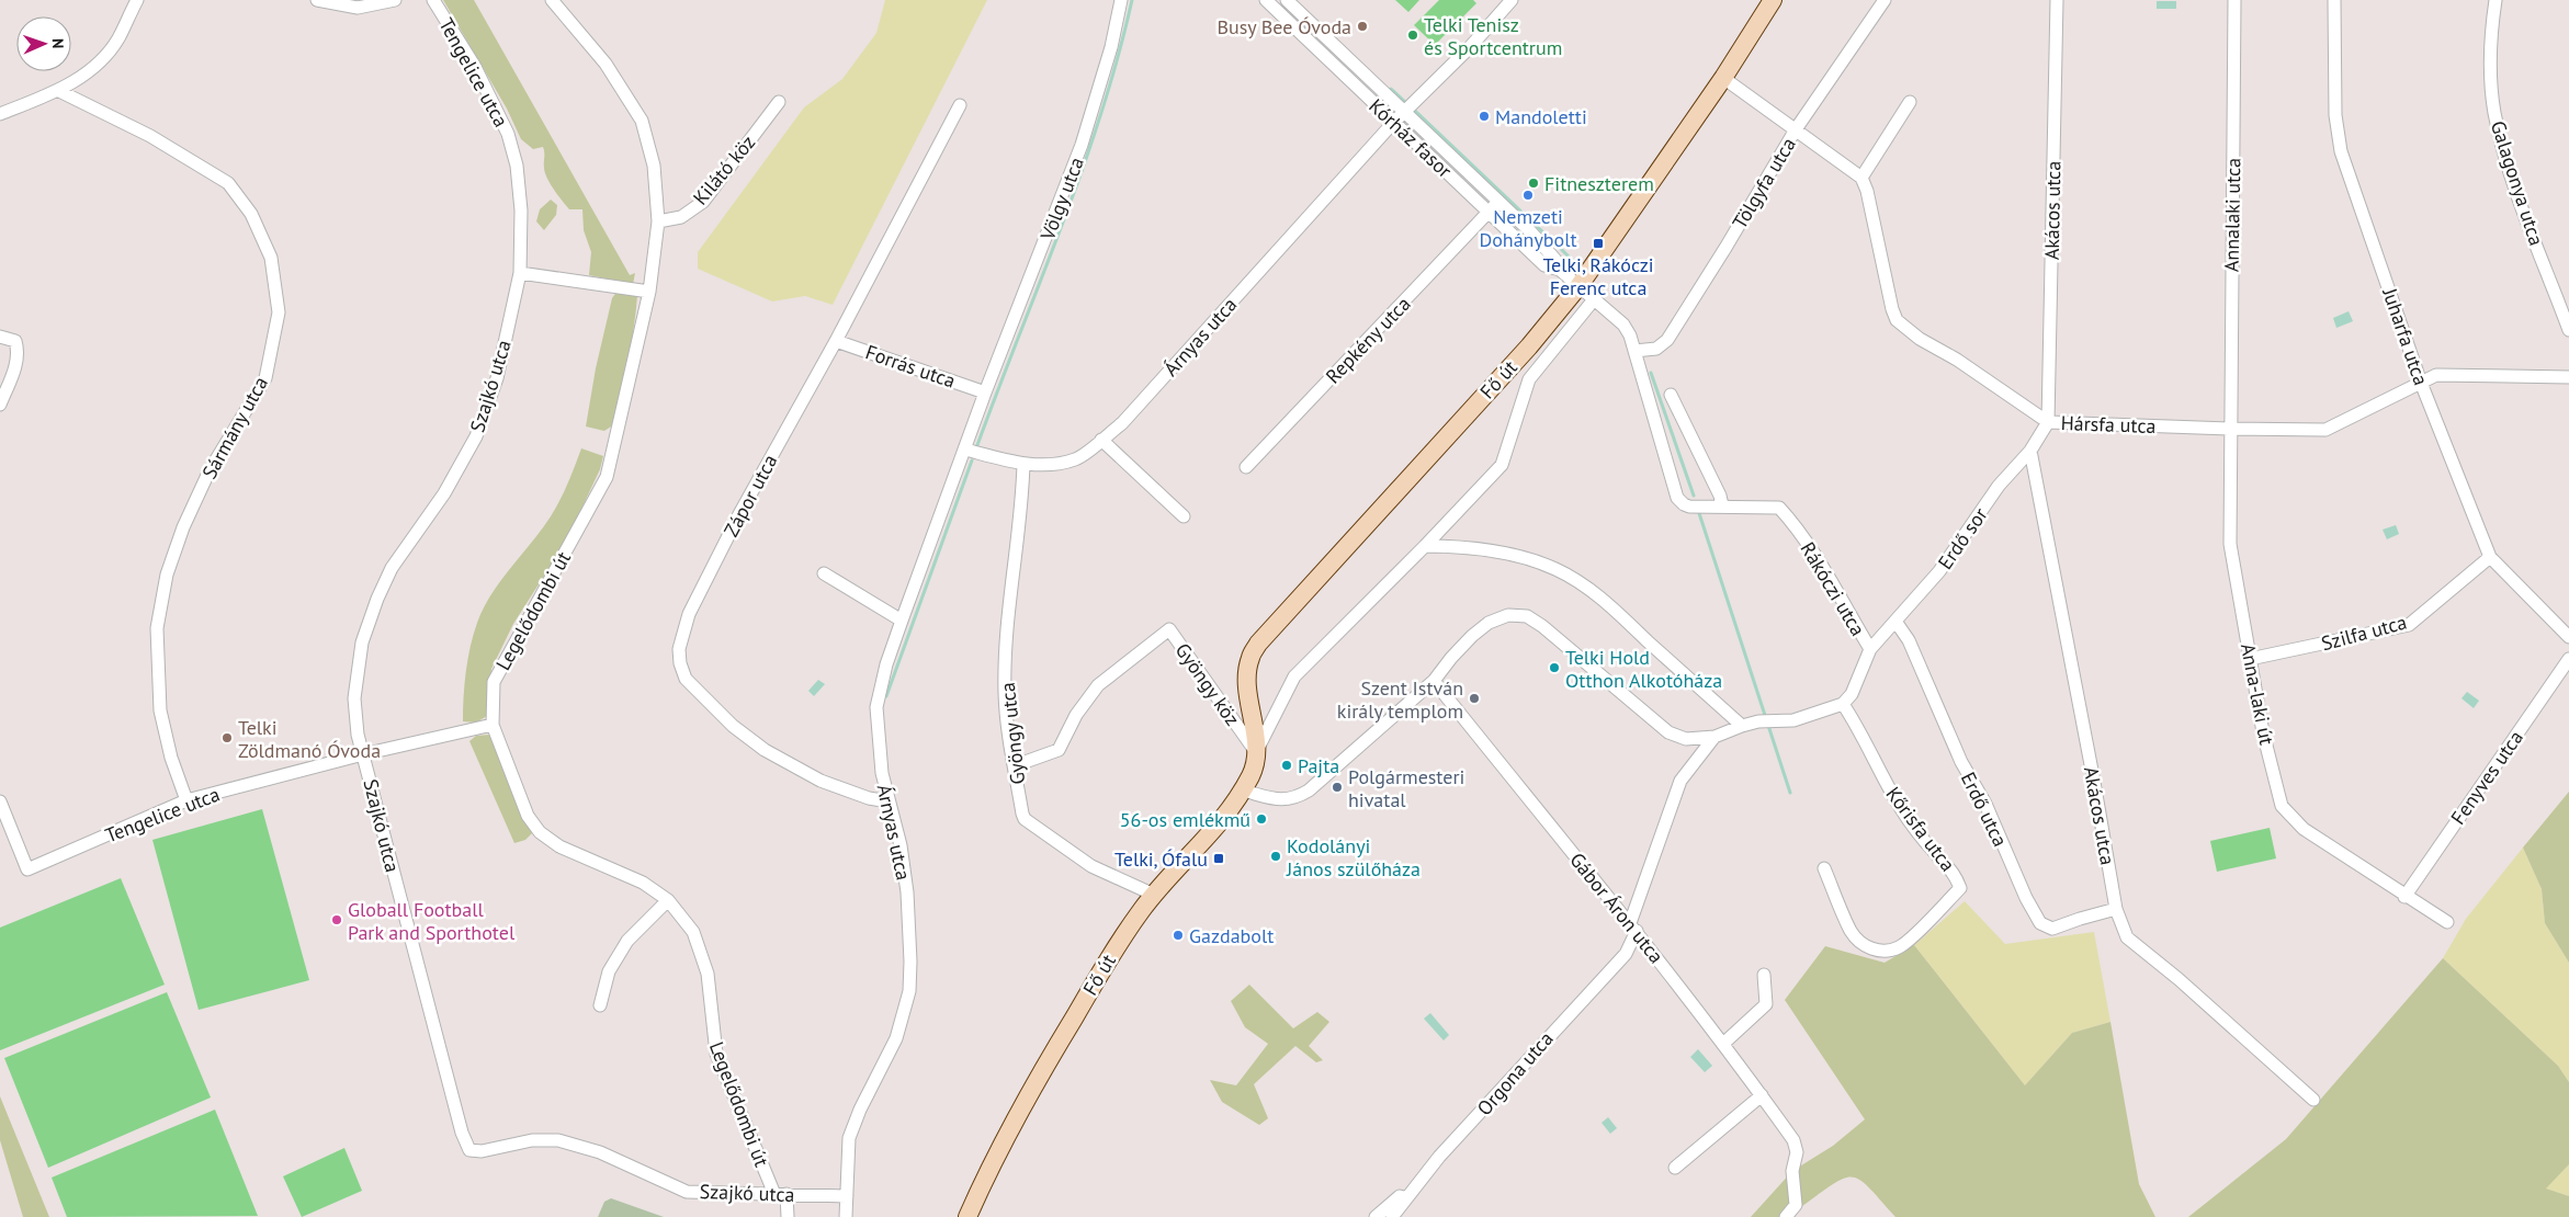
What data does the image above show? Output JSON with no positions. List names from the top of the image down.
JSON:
{
  "streets": {
    "main road": ["Fő út"],
    "street": [
      "Tengelice utca",
      "Kórház fasor",
      "Kilátó köz",
      "Tölgyfa utca",
      "Galagonya utca",
      "Völgy utca",
      "Akácos utca",
      "Annalaki utca",
      "Árnyas utca",
      "Juharfa utca",
      "Repkény utca",
      "Forrás utca",
      "Szajkó utca",
      "Hársfa utca",
      "Sármány utca",
      "Zápor utca",
      "Erdő sor",
      "Rákóczi utca",
      "Legelődombi út",
      "Szilfa utca",
      "Gyöngy köz",
      "Anna-laki út",
      "Gyöngy utca",
      "Fenyves utca",
      "Erdő utca",
      "Kőrisfa utca",
      "Gábor Áron utca",
      "Orgona utca"
    ]
  },
  "crossings": [
    ["Tengelice utca", "Szajkó utca"],
    ["Tengelice utca", "Sármány utca"],
    ["Tengelice utca", "Legelődombi út"],
    ["Kórház fasor", "Árnyas utca"],
    ["Kórház fasor", "Repkény utca"],
    ["Kórház fasor", "Fő út"],
    ["Kórház fasor", "Rákóczi utca"],
    ["Kilátó köz", "Legelődombi út"],
    ["Tölgyfa utca", "Rákóczi utca"],
    ["Völgy utca", "Árnyas utca"],
    ["Völgy utca", "Forrás utca"],
    ["Akácos utca", "Hársfa utca"],
    ["Akácos utca", "Erdő sor"],
    ["Akácos utca", "Erdő utca"],
    ["Annalaki utca", "Hársfa utca"],
    ["Annalaki utca", "Anna-laki út"],
    ["Árnyas utca", "Forrás utca"],
    ["Árnyas utca", "Szajkó utca"],
    ["Árnyas utca", "Zápor utca"],
    ["Árnyas utca", "Gyöngy utca"],
    ["Juharfa utca", "Hársfa utca"],
    ["Juharfa utca", "Szilfa utca"],
    ["Forrás utca", "Zápor utca"],
    ["Fő út", "Rákóczi utca"],
    ["Fő út", "Gyöngy köz"],
    ["Fő út", "Gyöngy utca"],
    ["Szajkó utca", "Legelődombi út"],
    ["Hársfa utca", "Erdő sor"],
    ["Hársfa utca", "Anna-laki út"],
    ["Erdő sor", "Rákóczi utca"],
    ["Erdő sor", "Erdő utca"],
    ["Rákóczi utca", "Kőrisfa utca"],
    ["Szilfa utca", "Anna-laki út"],
    ["Gyöngy köz", "Gyöngy utca"],
    ["Anna-laki út", "Fenyves utca"],
    ["Gábor Áron utca", "Orgona utca"]
  ],
  "places": {
    "other": [
      "Busy Bee Óvoda",
      "Telki Tenisz és Sportcentrum",
      "Mandoletti",
      "Fitneszterem",
      "Nemzeti Dohánybolt",
      "Telki Hold Otthon Alkotóháza",
      "Szent István király templom",
      "Telki Zöldmanó Óvoda",
      "Pajta",
      "Polgármesteri hivatal",
      "56-os emlékmű",
      "Kodolányi János szülőháza",
      "Globall Football Park and Sporthotel",
      "Gazdabolt"
    ],
    "transit": ["Telki, Rákóczi Ferenc utca", "Telki, Ófalu"]
  },
  "north": "right"
}
